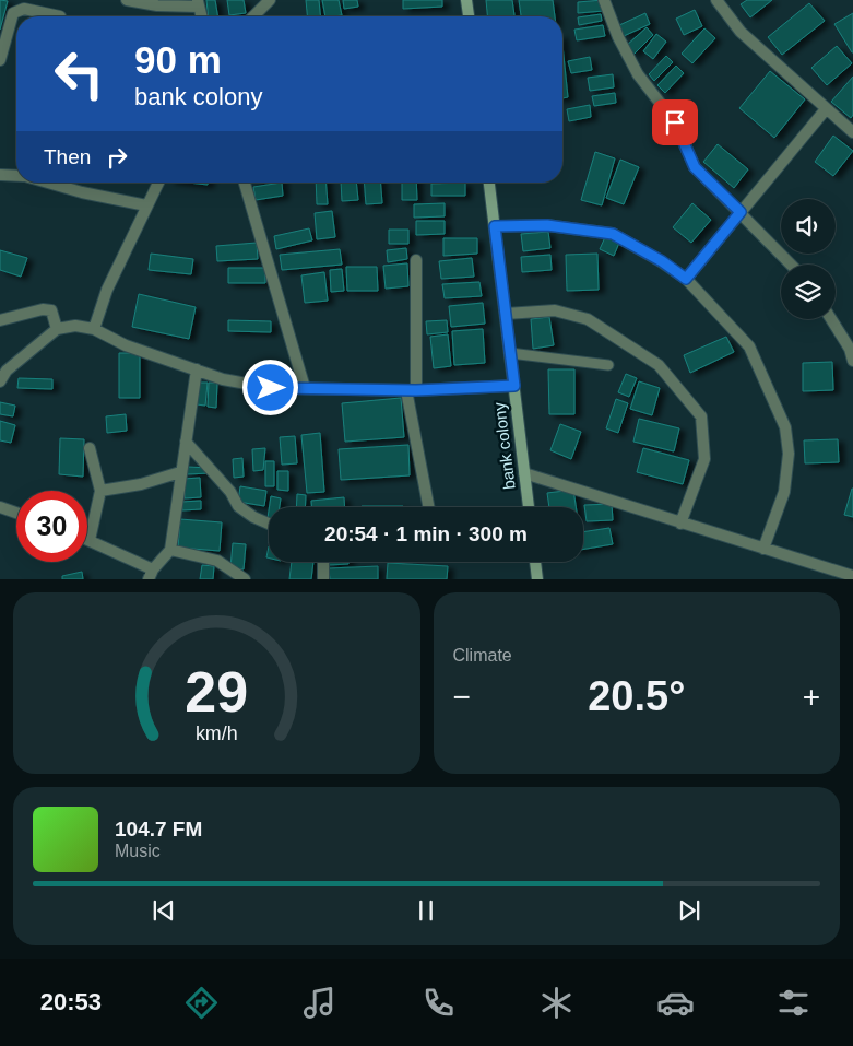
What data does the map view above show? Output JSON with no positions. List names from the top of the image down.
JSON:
{
  "streets": {
    "main road": ["bank colony"]
  },
  "page": {
    "turn": ["90 m", "bank colony"],
    "then": "Then",
    "limit": "30",
    "trip": "20:54 · 1 min · 300 m",
    "tile": "Climate",
    "heat": ["−", "20.5°", "+"],
    "song": ["104.7 FM", "Music"],
    "tabs": "20:53",
    "gauge": ["29", "km/h"]
  }
}
